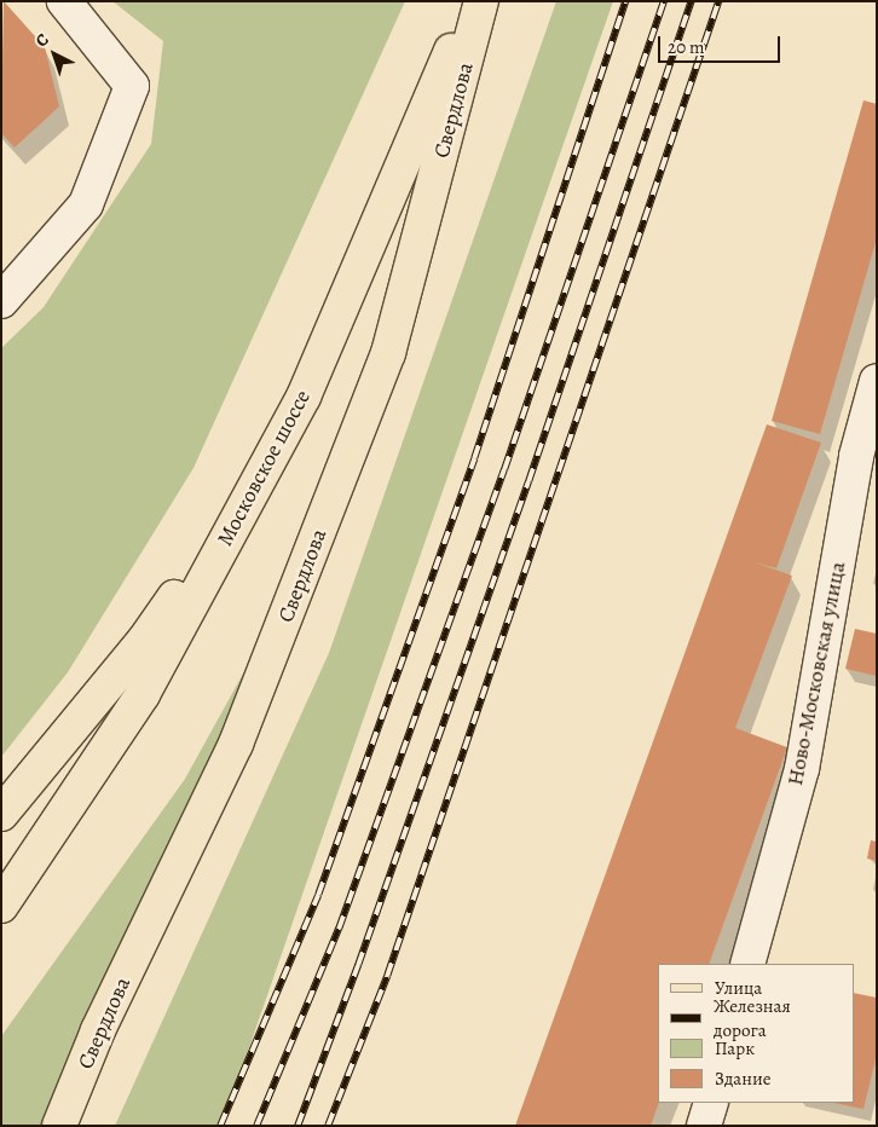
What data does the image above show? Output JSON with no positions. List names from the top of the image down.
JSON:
{
  "streets": {
    "main road": ["Свердлова", "Московское шоссе"],
    "street": ["Ново-Московская улица"]
  },
  "legend": [
    "Улица",
    "Железная дорога",
    "Парк",
    "Здание"
  ],
  "scale_bar": "20 m",
  "north": "top left"
}
